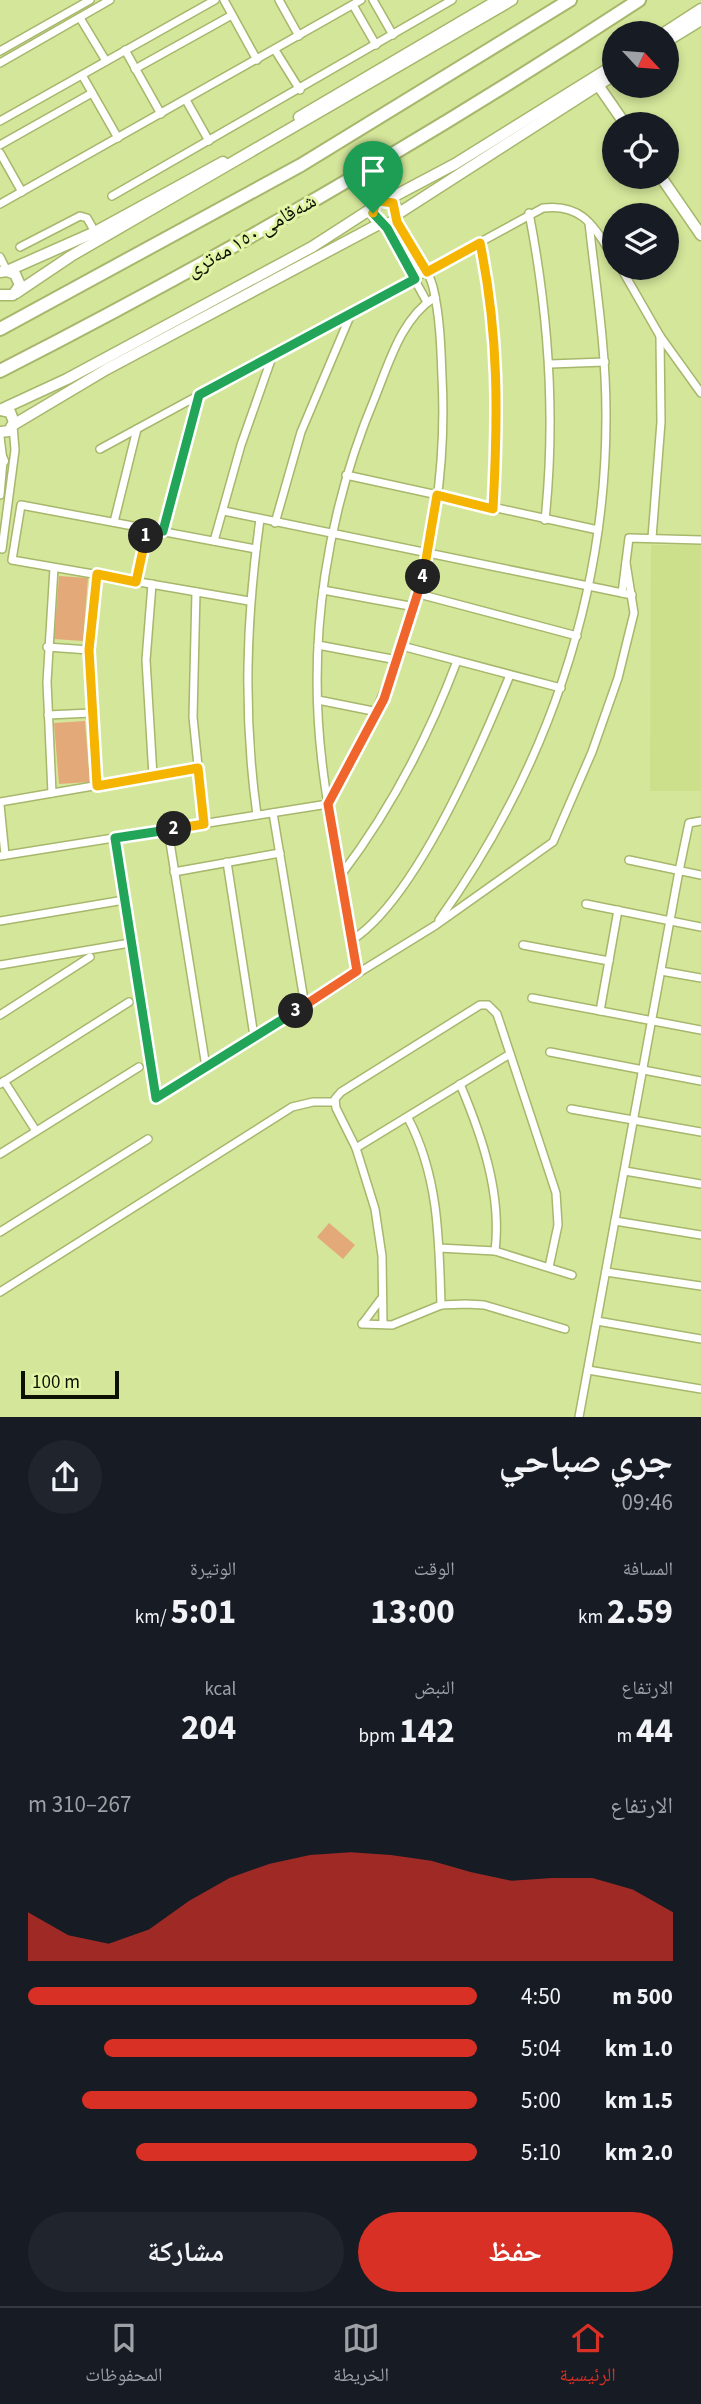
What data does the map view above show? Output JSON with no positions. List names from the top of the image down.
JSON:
{
  "streets": {
    "highway": ["شەقامی ١٥٠ مەتری"]
  },
  "scale_bar": "100 m",
  "north": "bottom right",
  "page": {
    "pins": [
      "1",
      "4",
      "2",
      "3"
    ],
    "scale": "100 m",
    "heading": ["جري صباحي", "09:46"],
    "stats": [
      ["المسافة", "2.59 km"],
      ["الوقت", "13:00"],
      ["الوتيرة", "5:01 /km"],
      ["الارتفاع", "44 m"],
      ["النبض", "142 bpm"],
      ["kcal", "204"]
    ],
    "chart": ["الارتفاع", "267–310 m"],
    "list": [
      {
        "name": "500 m",
        "note": "4:50"
      },
      {
        "name": "1.0 km",
        "note": "5:04"
      },
      {
        "name": "1.5 km",
        "note": "5:00"
      },
      {
        "name": "2.0 km",
        "note": "5:10"
      }
    ],
    "buttons": ["حفظ", "مشاركة"],
    "tabs": ["الرئيسية", "الخريطة", "المحفوظات"]
  }
}
